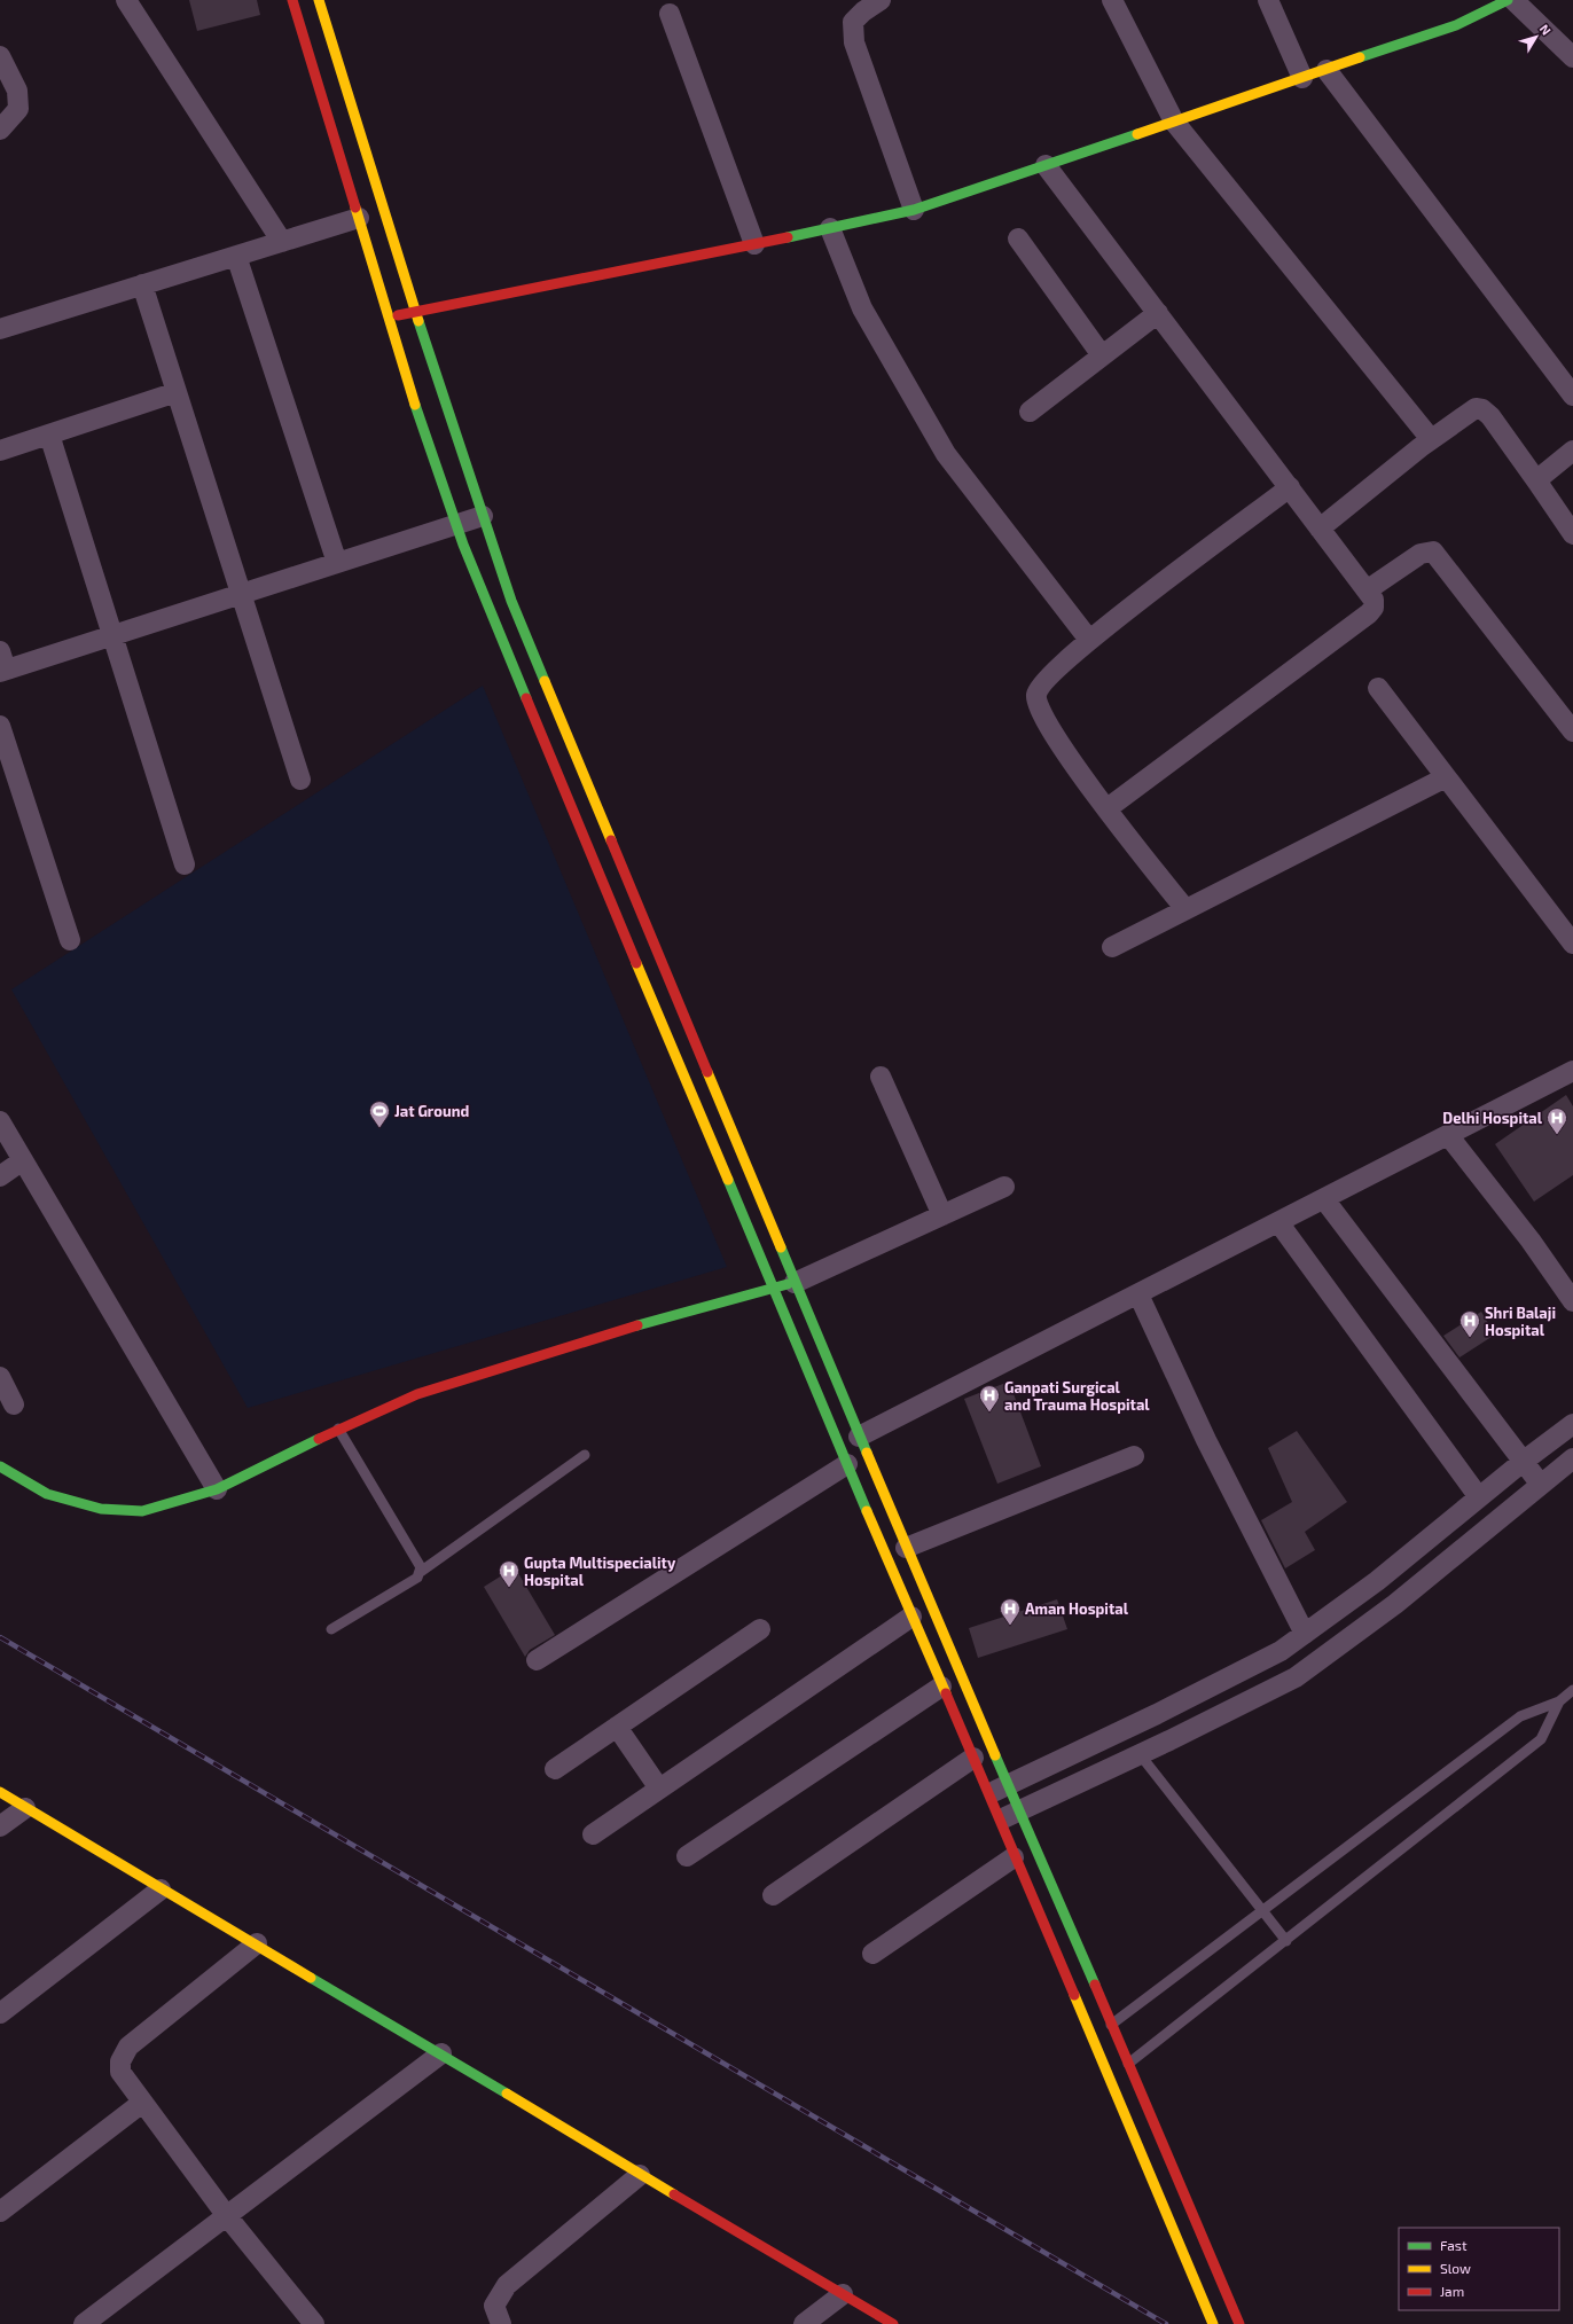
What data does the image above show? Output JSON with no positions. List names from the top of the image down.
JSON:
{
  "places": {
    "sports": ["Jat Ground"],
    "hospital": [
      "Delhi Hospital",
      "Shri Balaji Hospital",
      "Ganpati Surgical and Trauma Hospital",
      "Gupta Multispeciality Hospital",
      "Aman Hospital"
    ]
  },
  "legend": ["Fast", "Slow", "Jam"],
  "north": "top right"
}
